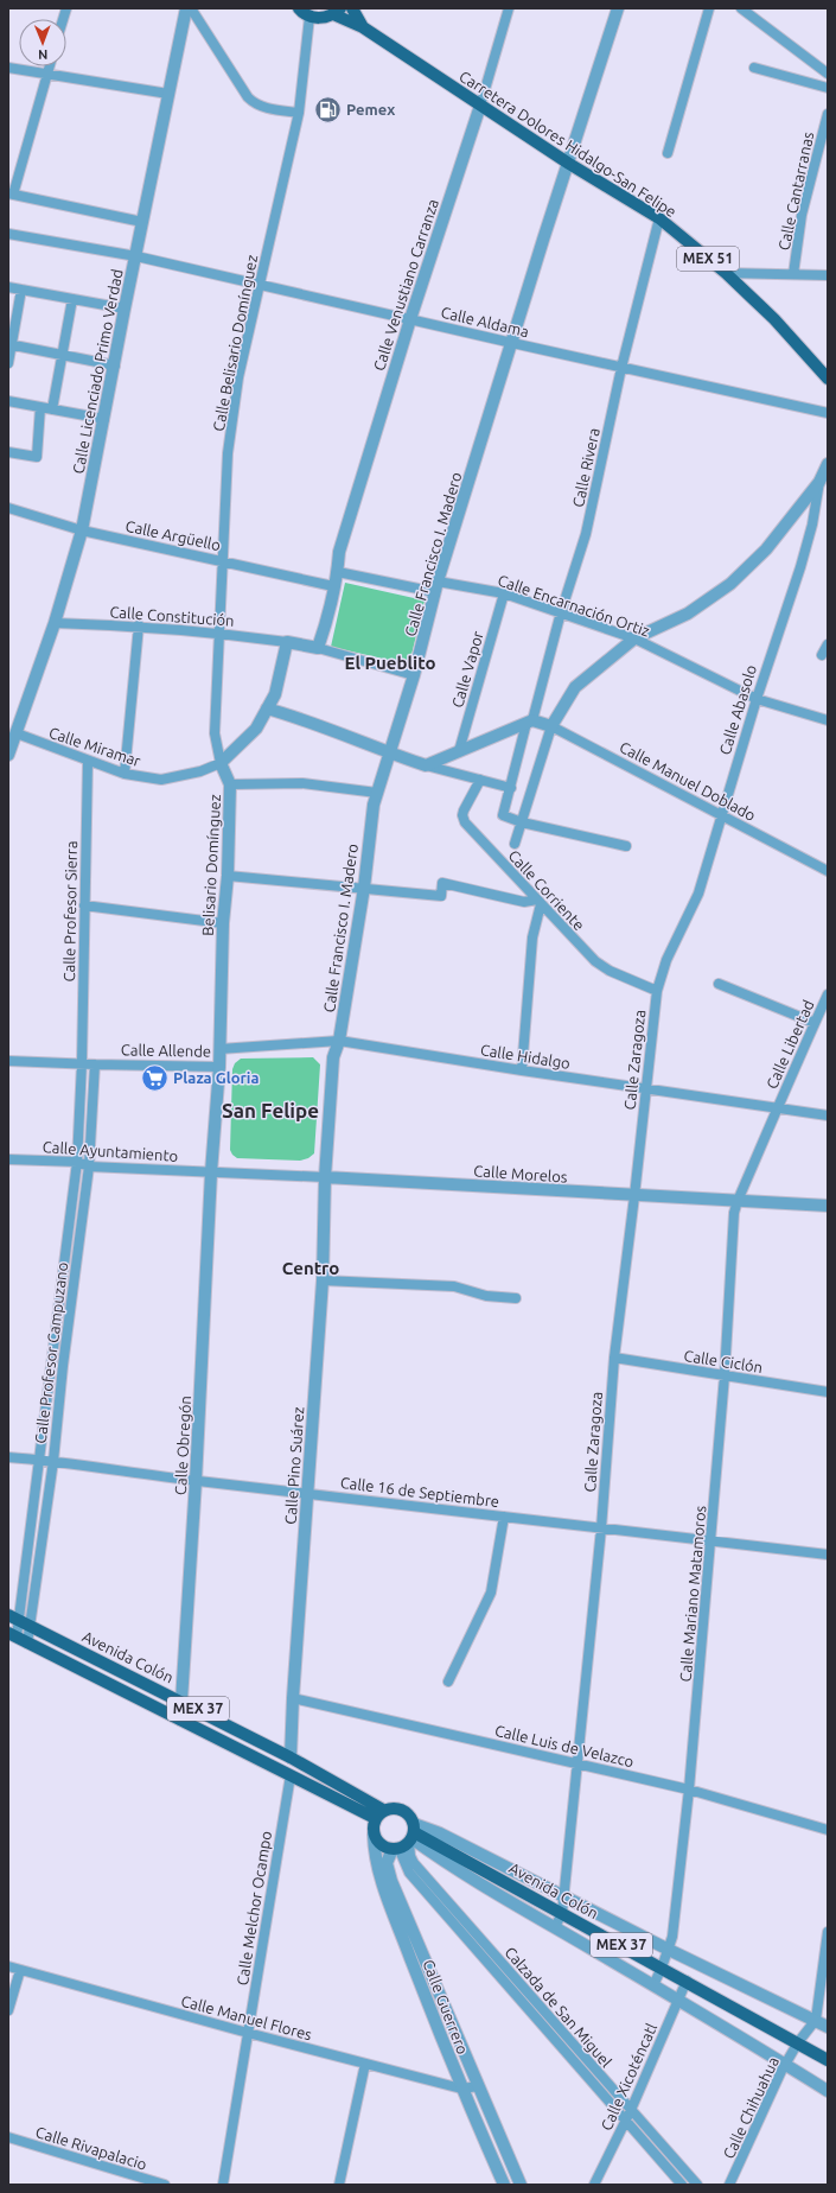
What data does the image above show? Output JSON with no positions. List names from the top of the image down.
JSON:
{
  "streets": {
    "main road": [
      "Carretera Dolores Hidalgo-San Felipe",
      "MEX 51",
      "Avenida Colón",
      "MEX 37"
    ],
    "street": [
      "Calle Cantarranas",
      "Calle Venustiano Carranza",
      "Calle Aldama",
      "Calle Belisario Domínguez",
      "Calle Licenciado Primo Verdad",
      "Calle Rivera",
      "Calle Argüello",
      "Calle Francisco I. Madero",
      "Calle Encarnación Ortiz",
      "Calle Constitución",
      "Calle Vapor",
      "Calle Abasolo",
      "Calle Miramar",
      "Calle Manuel Doblado",
      "Belisario Domínguez",
      "Calle Corriente",
      "Calle Profesor Sierra",
      "Calle Libertad",
      "Calle Allende",
      "Calle Hidalgo",
      "Calle Zaragoza",
      "Calle Ayuntamiento",
      "Calle Morelos",
      "Calle Profesor Campuzano",
      "Calle Ciclón",
      "Calle Obregón",
      "Calle Pino Suárez",
      "Calle 16 de Septiembre",
      "Calle Mariano Matamoros",
      "Calle Luis de Velazco",
      "Calle Melchor Ocampo",
      "Calle Guerrero",
      "Calzada de San Miguel",
      "Calle Manuel Flores",
      "Calle Xicoténcatl",
      "Calle Chihuahua",
      "Calle Rivapalacio"
    ]
  },
  "crossings": [
    ["Carretera Dolores Hidalgo-San Felipe", "MEX 51"],
    ["Carretera Dolores Hidalgo-San Felipe", "Calle Venustiano Carranza"],
    ["Carretera Dolores Hidalgo-San Felipe", "Calle Rivera"],
    ["Carretera Dolores Hidalgo-San Felipe", "Calle Francisco I. Madero"],
    ["MEX 51", "Calle Belisario Domínguez"],
    ["Calle Venustiano Carranza", "Calle Aldama"],
    ["Calle Venustiano Carranza", "Calle Argüello"],
    ["Calle Venustiano Carranza", "Calle Encarnación Ortiz"],
    ["Calle Aldama", "Calle Belisario Domínguez"],
    ["Calle Aldama", "Calle Licenciado Primo Verdad"],
    ["Calle Aldama", "Calle Rivera"],
    ["Calle Aldama", "Calle Francisco I. Madero"],
    ["Calle Belisario Domínguez", "Calle Argüello"],
    ["Calle Belisario Domínguez", "Calle Constitución"],
    ["Calle Belisario Domínguez", "Calle Miramar"],
    ["Calle Licenciado Primo Verdad", "Calle Argüello"],
    ["Calle Licenciado Primo Verdad", "Calle Constitución"],
    ["Calle Licenciado Primo Verdad", "Calle Miramar"],
    ["Calle Rivera", "Calle Encarnación Ortiz"],
    ["Calle Rivera", "Calle Manuel Doblado"],
    ["Calle Francisco I. Madero", "Calle Encarnación Ortiz"],
    ["Calle Francisco I. Madero", "Belisario Domínguez"],
    ["Calle Francisco I. Madero", "Calle Hidalgo"],
    ["Calle Francisco I. Madero", "Calle Morelos"],
    ["Calle Francisco I. Madero", "Calle Pino Suárez"],
    ["Calle Encarnación Ortiz", "Calle Vapor"],
    ["Calle Encarnación Ortiz", "Calle Abasolo"],
    ["Calle Abasolo", "Calle Manuel Doblado"],
    ["Calle Abasolo", "Calle Zaragoza"],
    ["Calle Miramar", "Calle Profesor Sierra"],
    ["Belisario Domínguez", "Calle Allende"],
    ["Belisario Domínguez", "Calle Hidalgo"],
    ["Calle Corriente", "Calle Zaragoza"],
    ["Calle Profesor Sierra", "Calle Allende"],
    ["Calle Profesor Sierra", "Calle Profesor Campuzano"],
    ["Calle Libertad", "Calle Hidalgo"],
    ["Calle Libertad", "Calle Morelos"],
    ["Calle Libertad", "Calle Mariano Matamoros"],
    ["Calle Allende", "Calle Ayuntamiento"],
    ["Calle Allende", "Calle Morelos"],
    ["Calle Allende", "Calle Profesor Campuzano"],
    ["Calle Allende", "Calle Obregón"],
    ["Calle Hidalgo", "Calle Zaragoza"],
    ["Calle Zaragoza", "Calle Morelos"],
    ["Calle Zaragoza", "Calle Ciclón"],
    ["Calle Zaragoza", "Calle 16 de Septiembre"],
    ["Calle Zaragoza", "Avenida Colón"],
    ["Calle Zaragoza", "Calle Luis de Velazco"],
    ["Calle Ayuntamiento", "Calle Morelos"],
    ["Calle Ayuntamiento", "Calle Profesor Campuzano"],
    ["Calle Ayuntamiento", "Calle Obregón"],
    ["Calle Morelos", "Calle Obregón"],
    ["Calle Morelos", "Calle Pino Suárez"],
    ["Calle Morelos", "Calle Mariano Matamoros"],
    ["Calle Profesor Campuzano", "Calle 16 de Septiembre"],
    ["Calle Profesor Campuzano", "Avenida Colón"],
    ["Calle Profesor Campuzano", "MEX 37"],
    ["Calle Ciclón", "Calle Mariano Matamoros"],
    ["Calle Obregón", "Calle 16 de Septiembre"],
    ["Calle Obregón", "Avenida Colón"],
    ["Calle Obregón", "MEX 37"],
    ["Calle Pino Suárez", "Calle 16 de Septiembre"],
    ["Calle Pino Suárez", "Avenida Colón"],
    ["Calle Pino Suárez", "Calle Luis de Velazco"],
    ["Calle 16 de Septiembre", "Calle Mariano Matamoros"],
    ["Calle Mariano Matamoros", "Avenida Colón"],
    ["Calle Mariano Matamoros", "Calle Luis de Velazco"],
    ["Avenida Colón", "MEX 37"],
    ["Avenida Colón", "Calle Guerrero"],
    ["Avenida Colón", "Calzada de San Miguel"],
    ["Avenida Colón", "Calle Xicoténcatl"],
    ["Avenida Colón", "Calle Chihuahua"],
    ["MEX 37", "Calle Melchor Ocampo"],
    ["MEX 37", "Calle Guerrero"],
    ["MEX 37", "Calzada de San Miguel"],
    ["Calle Melchor Ocampo", "Calle Manuel Flores"],
    ["Calle Guerrero", "Calzada de San Miguel"],
    ["Calle Guerrero", "Calle Manuel Flores"],
    ["Calzada de San Miguel", "Calle Xicoténcatl"]
  ],
  "districts": ["El Pueblito", "San Felipe", "Centro"],
  "places": {
    "fuel station": ["Pemex"],
    "supermarket": ["Plaza Gloria"]
  },
  "north": "bottom"
}
